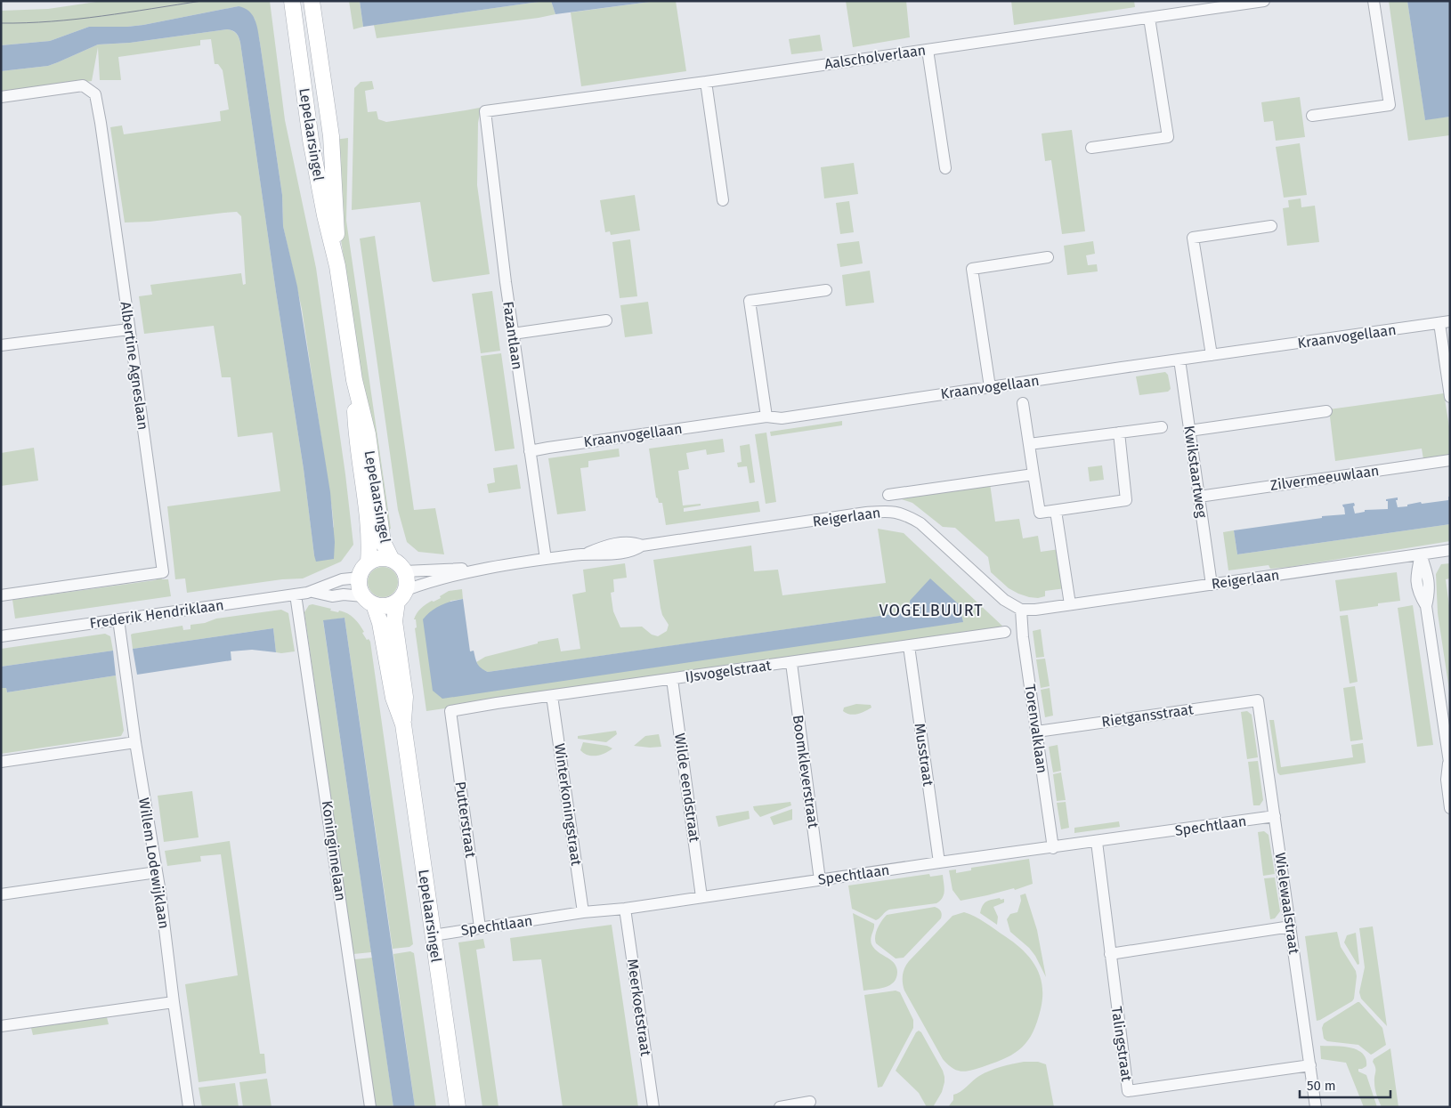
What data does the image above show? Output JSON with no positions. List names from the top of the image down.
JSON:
{
  "streets": {
    "street": [
      "Aalscholverlaan",
      "Lepelaarsingel",
      "Fazantlaan",
      "Kraanvogellaan",
      "Albertine Agneslaan",
      "Kwikstaartweg",
      "Zilvermeeuwlaan",
      "Reigerlaan",
      "Frederik Hendriklaan",
      "IJsvogelstraat",
      "Rietgansstraat",
      "Torenvalklaan",
      "Musstraat",
      "Boomkleverstraat",
      "Wilde eendstraat",
      "Winterkoningstraat",
      "Putterstraat",
      "Spechtlaan",
      "Koninginnelaan",
      "Willem Lodewijklaan",
      "Wielewaalstraat",
      "Meerkoetstraat",
      "Talingstraat"
    ]
  },
  "crossings": [
    ["Aalscholverlaan", "Fazantlaan"],
    ["Lepelaarsingel", "Reigerlaan"],
    ["Lepelaarsingel", "Frederik Hendriklaan"],
    ["Lepelaarsingel", "Spechtlaan"],
    ["Fazantlaan", "Kraanvogellaan"],
    ["Fazantlaan", "Reigerlaan"],
    ["Kraanvogellaan", "Kwikstaartweg"],
    ["Kwikstaartweg", "Zilvermeeuwlaan"],
    ["Kwikstaartweg", "Reigerlaan"],
    ["Reigerlaan", "Frederik Hendriklaan"],
    ["Reigerlaan", "Torenvalklaan"],
    ["Frederik Hendriklaan", "Koninginnelaan"],
    ["Frederik Hendriklaan", "Willem Lodewijklaan"],
    ["IJsvogelstraat", "Musstraat"],
    ["IJsvogelstraat", "Boomkleverstraat"],
    ["IJsvogelstraat", "Wilde eendstraat"],
    ["IJsvogelstraat", "Winterkoningstraat"],
    ["IJsvogelstraat", "Putterstraat"],
    ["Rietgansstraat", "Torenvalklaan"],
    ["Rietgansstraat", "Wielewaalstraat"],
    ["Torenvalklaan", "Spechtlaan"],
    ["Musstraat", "Spechtlaan"],
    ["Boomkleverstraat", "Spechtlaan"],
    ["Wilde eendstraat", "Spechtlaan"],
    ["Winterkoningstraat", "Spechtlaan"],
    ["Putterstraat", "Spechtlaan"],
    ["Spechtlaan", "Wielewaalstraat"],
    ["Spechtlaan", "Meerkoetstraat"],
    ["Spechtlaan", "Talingstraat"],
    ["Wielewaalstraat", "Talingstraat"]
  ],
  "districts": ["VOGELBUURT"],
  "scale_bar": "50 m"
}
